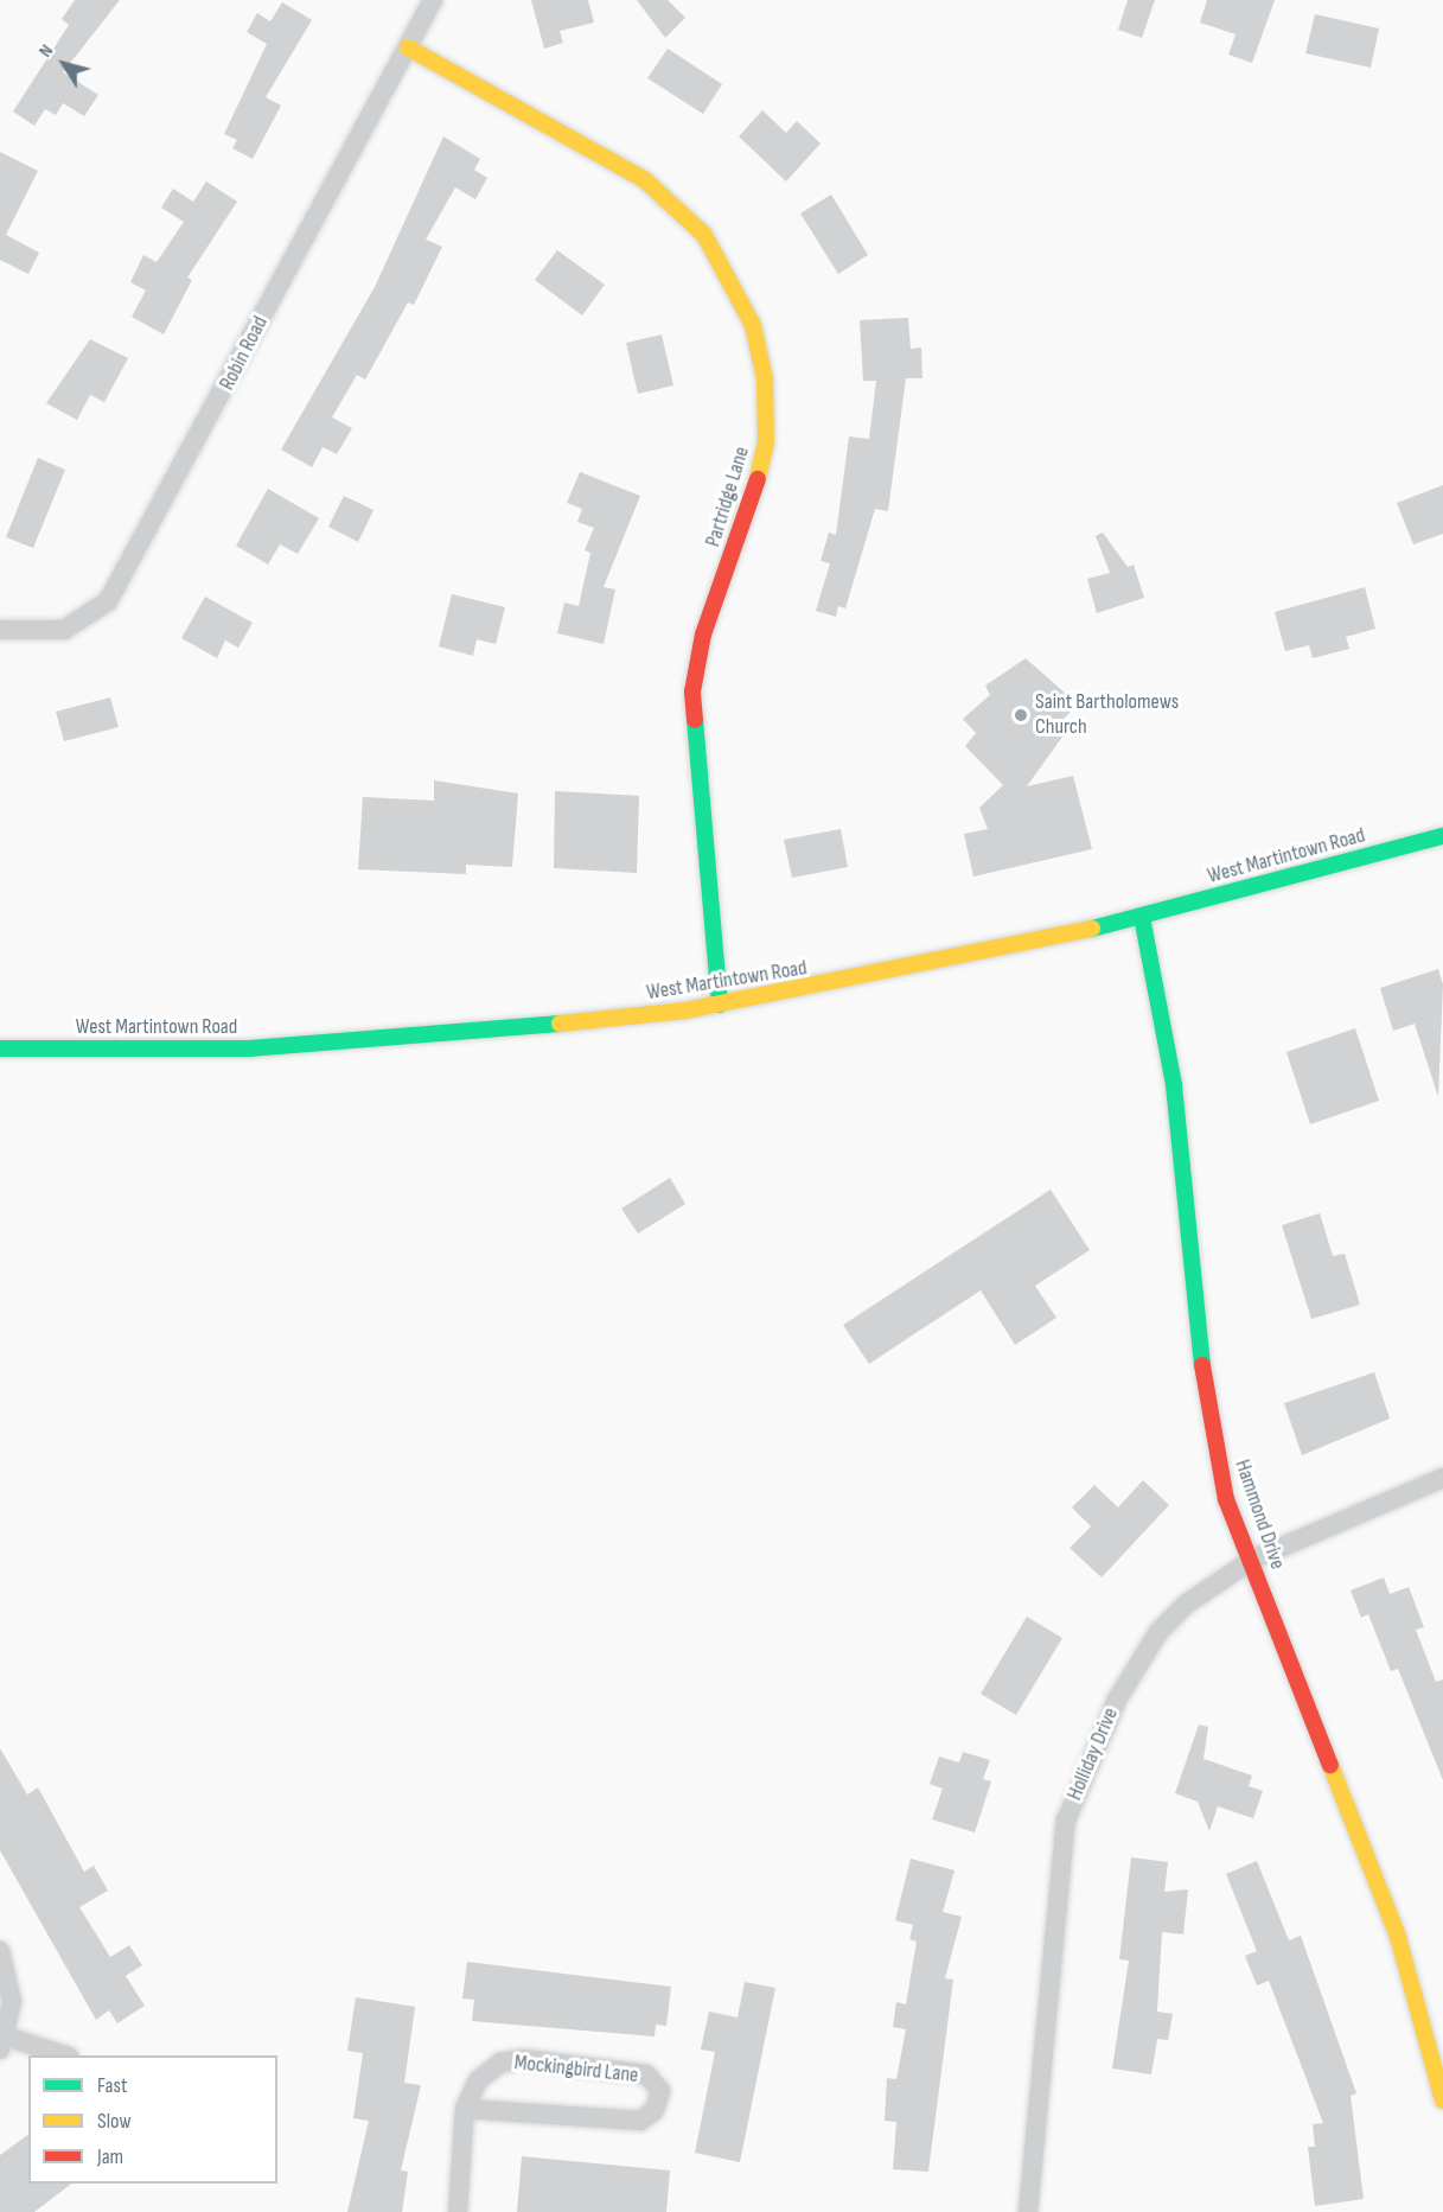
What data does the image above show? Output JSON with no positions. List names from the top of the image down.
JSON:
{
  "streets": {
    "street": [
      "Robin Road",
      "Partridge Lane",
      "West Martintown Road",
      "Hammond Drive",
      "Holliday Drive",
      "Mockingbird Lane"
    ]
  },
  "crossings": [
    ["Robin Road", "Partridge Lane"],
    ["Partridge Lane", "West Martintown Road"],
    ["West Martintown Road", "Hammond Drive"],
    ["Hammond Drive", "Holliday Drive"]
  ],
  "places": ["Saint Bartholomews Church"],
  "legend": ["Fast", "Slow", "Jam"],
  "north": "top left"
}
